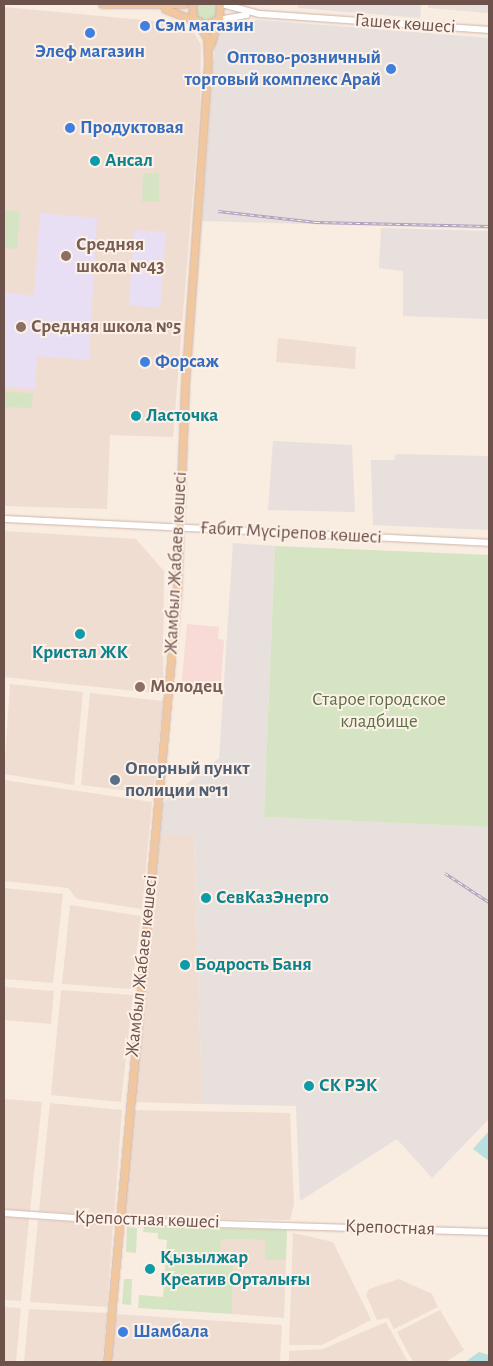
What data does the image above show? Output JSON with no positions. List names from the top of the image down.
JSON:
{
  "streets": {
    "main road": [
      "Гашек көшесі",
      "Ғабит Мүсірепов көшесі",
      "Жамбыл Жабаев көшесі",
      "Крепостная көшесі",
      "Крепостная"
    ]
  },
  "crossings": [
    ["Ғабит Мүсірепов көшесі", "Жамбыл Жабаев көшесі"],
    ["Жамбыл Жабаев көшесі", "Крепостная көшесі"],
    ["Крепостная көшесі", "Крепостная"]
  ],
  "parks": ["Старое городское кладбище"],
  "places": [
    "Сэм магазин",
    "Элеф магазин",
    "Оптово-розничный торговый комплекс Арай",
    "Продуктовая",
    "Ансал",
    "Средняя школа №43",
    "Средняя школа №5",
    "Форсаж",
    "Ласточка",
    "Кристал ЖК",
    "Молодец",
    "Опорный пункт полиции №11",
    "СевКазЭнерго",
    "Бодрость Баня",
    "СК РЭК",
    "Қызылжар Креатив Орталығы",
    "Шамбала"
  ]
}
